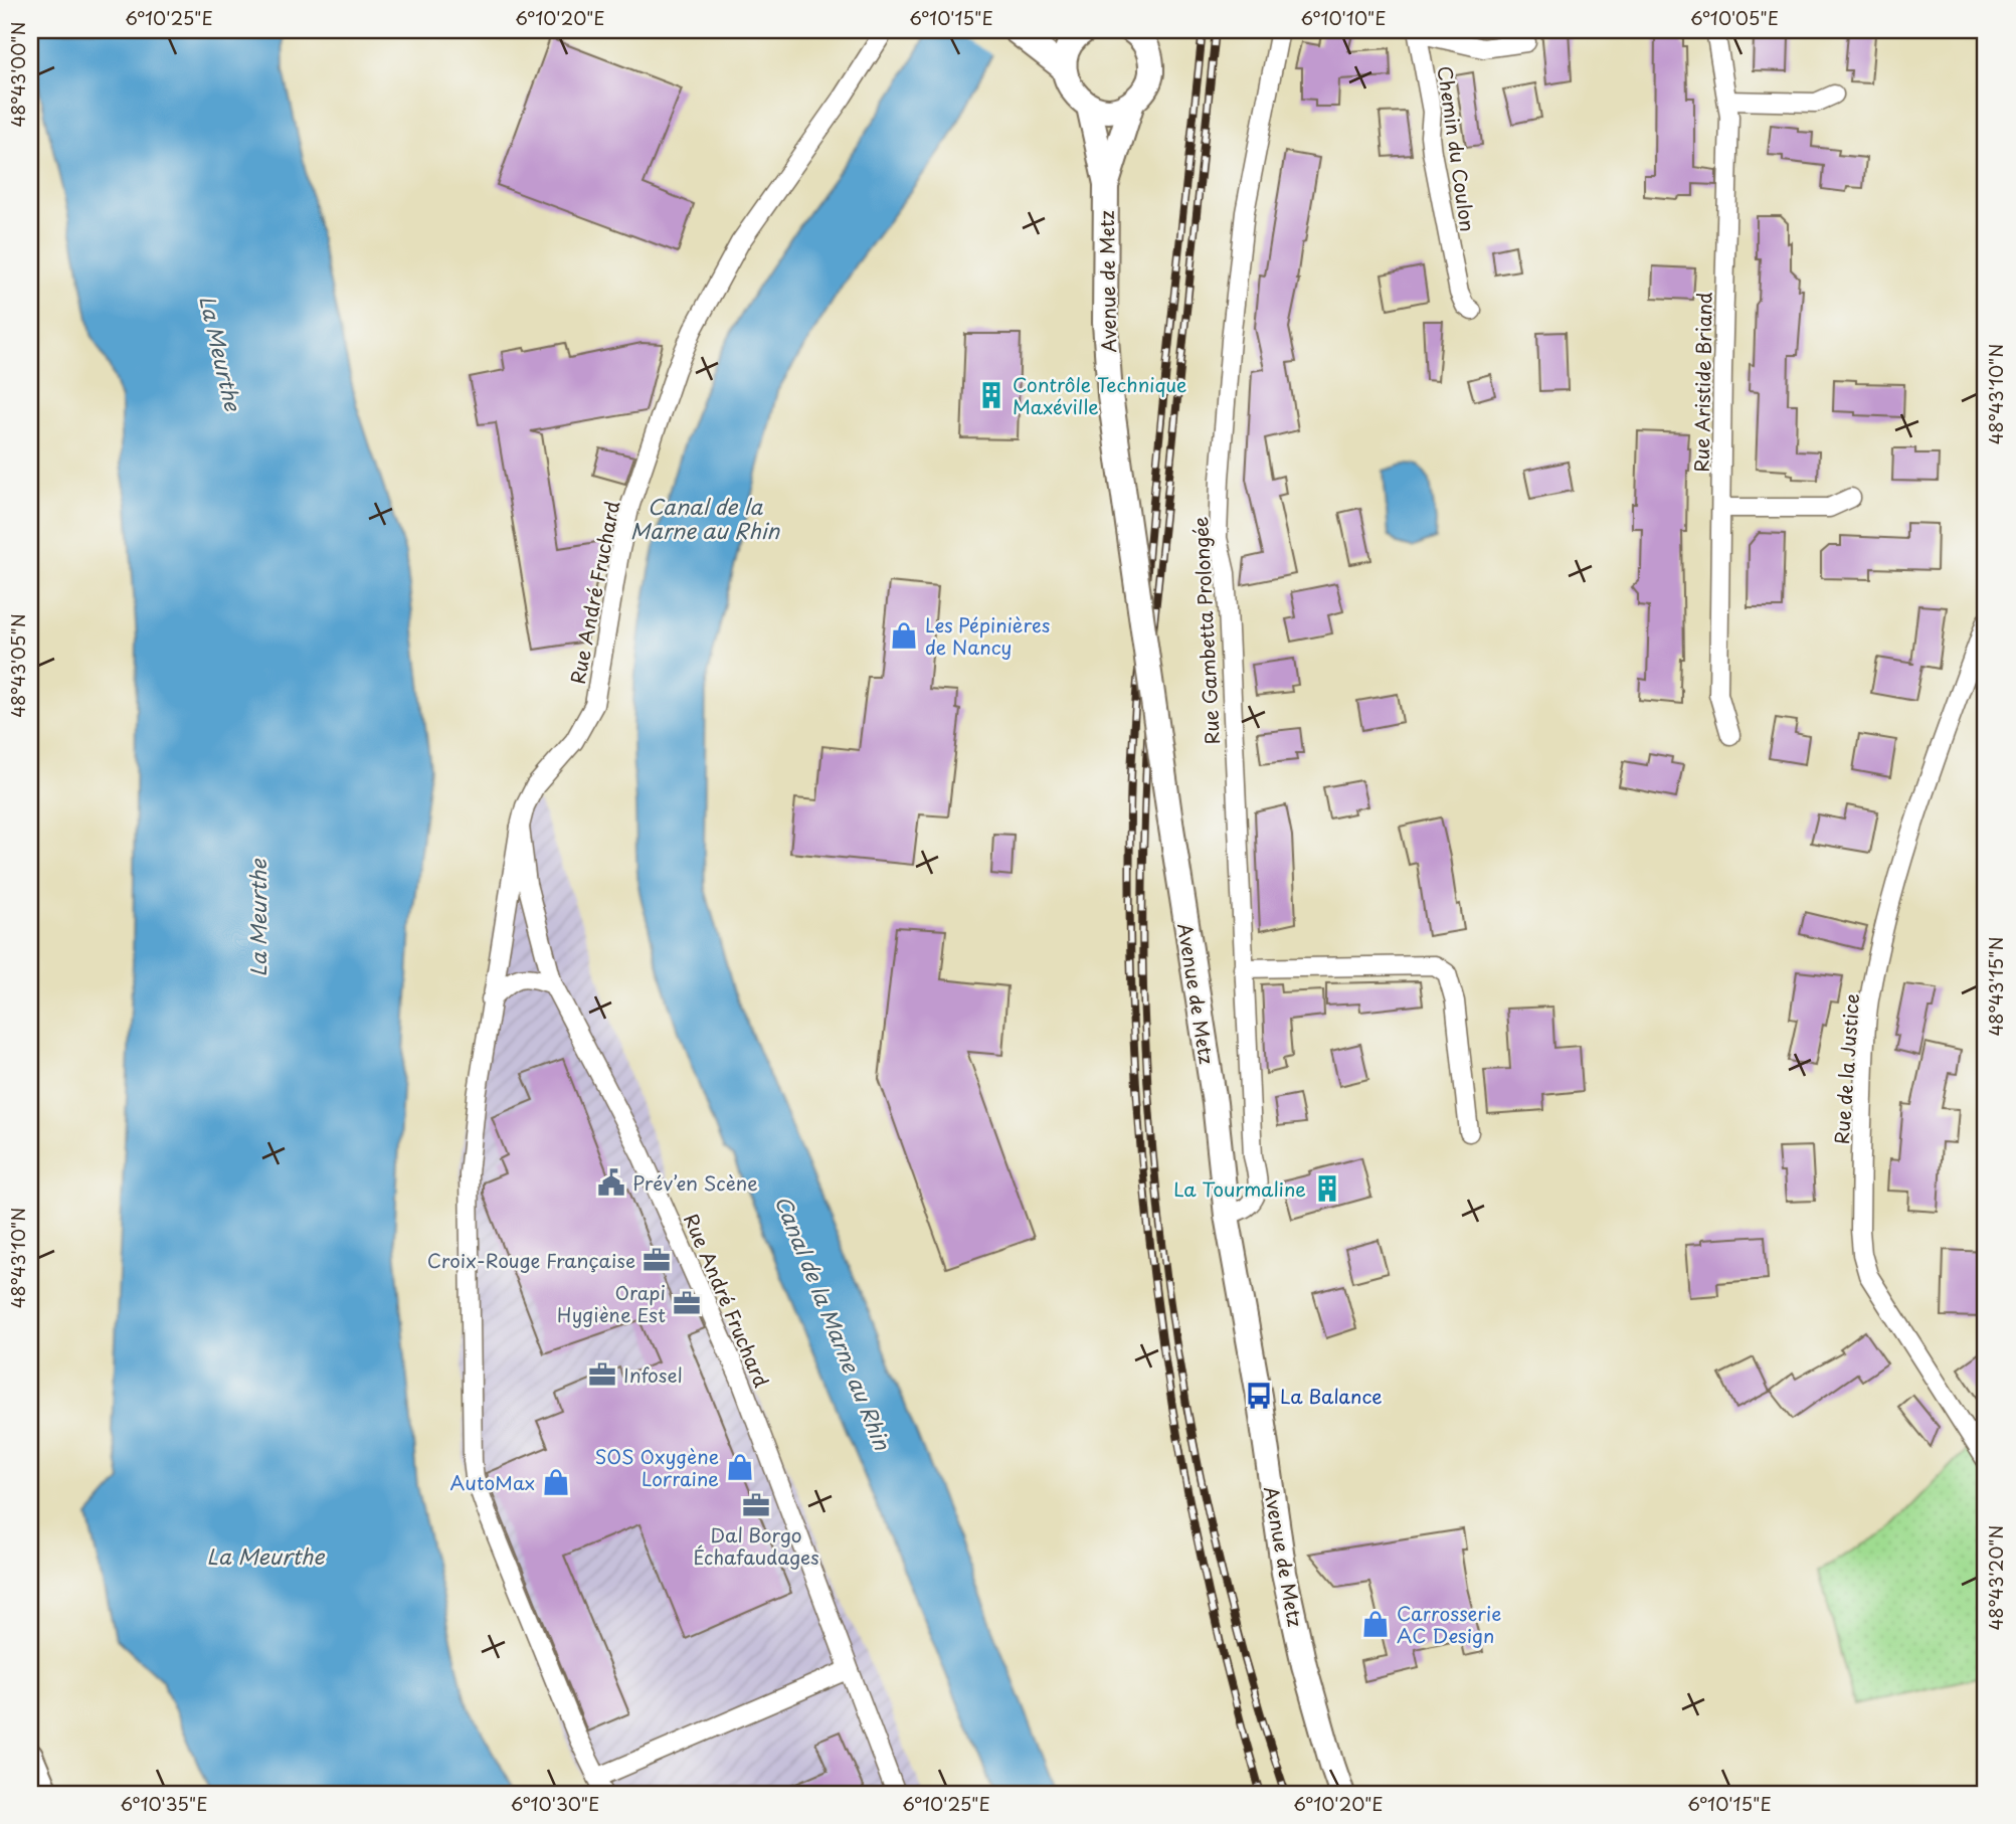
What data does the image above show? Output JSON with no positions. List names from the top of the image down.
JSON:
{
  "streets": {
    "main road": ["Avenue de Metz"],
    "street": [
      "Chemin du Coulon",
      "Rue Aristide Briand",
      "Rue André Fruchard",
      "Rue Gambetta Prolongée",
      "Rue de la Justice"
    ]
  },
  "crossings": [
    ["Avenue de Metz", "Rue Gambetta Prolongée"]
  ],
  "water": ["La Meurthe", "Canal de la Marne au Rhin"],
  "places": {
    "building": ["Contrôle Technique Maxéville", "La Tourmaline"],
    "shop": [
      "Les Pépinières de Nancy",
      "SOS Oxygène Lorraine",
      "AutoMax",
      "Carrosserie AC Design"
    ],
    "public building": ["Prév’en Scène"],
    "office": [
      "Croix-Rouge Française",
      "Orapi Hygiène Est",
      "Infosel",
      "Dal Borgo Échafaudages"
    ],
    "bus stop": ["La Balance"]
  },
  "coordinates": [
    "6°10'25\"E",
    "6°10'20\"E",
    "6°10'15\"E",
    "6°10'10\"E",
    "6°10'05\"E",
    "48°43'00\"N",
    "48°43'10\"N",
    "48°43'05\"N",
    "48°43'15\"N",
    "48°43'20\"N",
    "6°10'35\"E",
    "6°10'30\"E"
  ]
}
